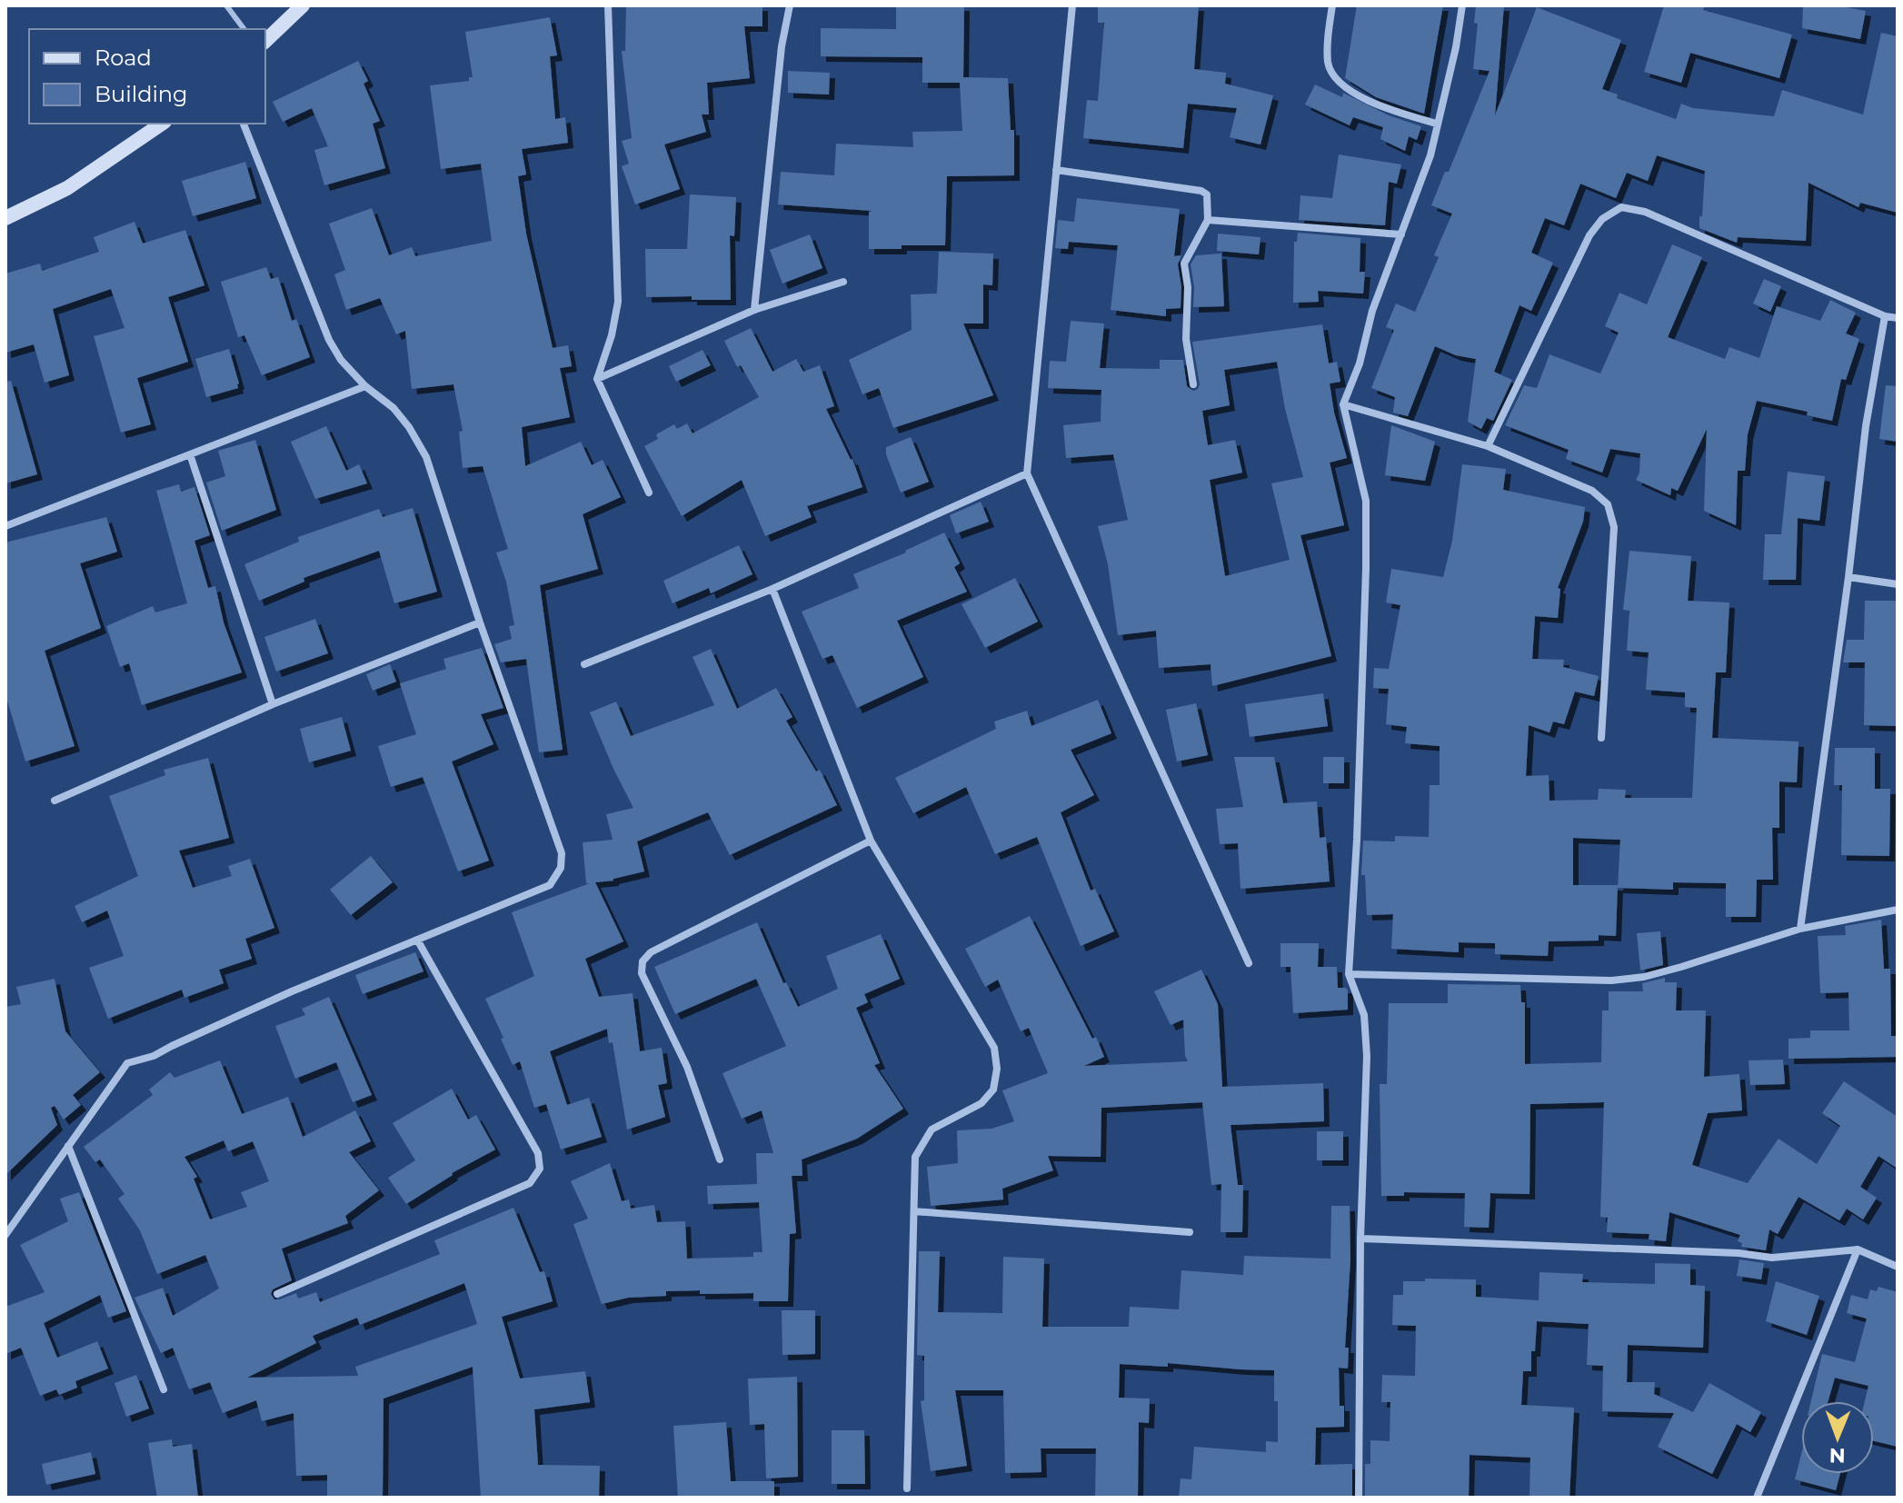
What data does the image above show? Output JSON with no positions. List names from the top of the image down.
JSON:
{
  "legend": ["Road", "Building"],
  "north": "bottom"
}
